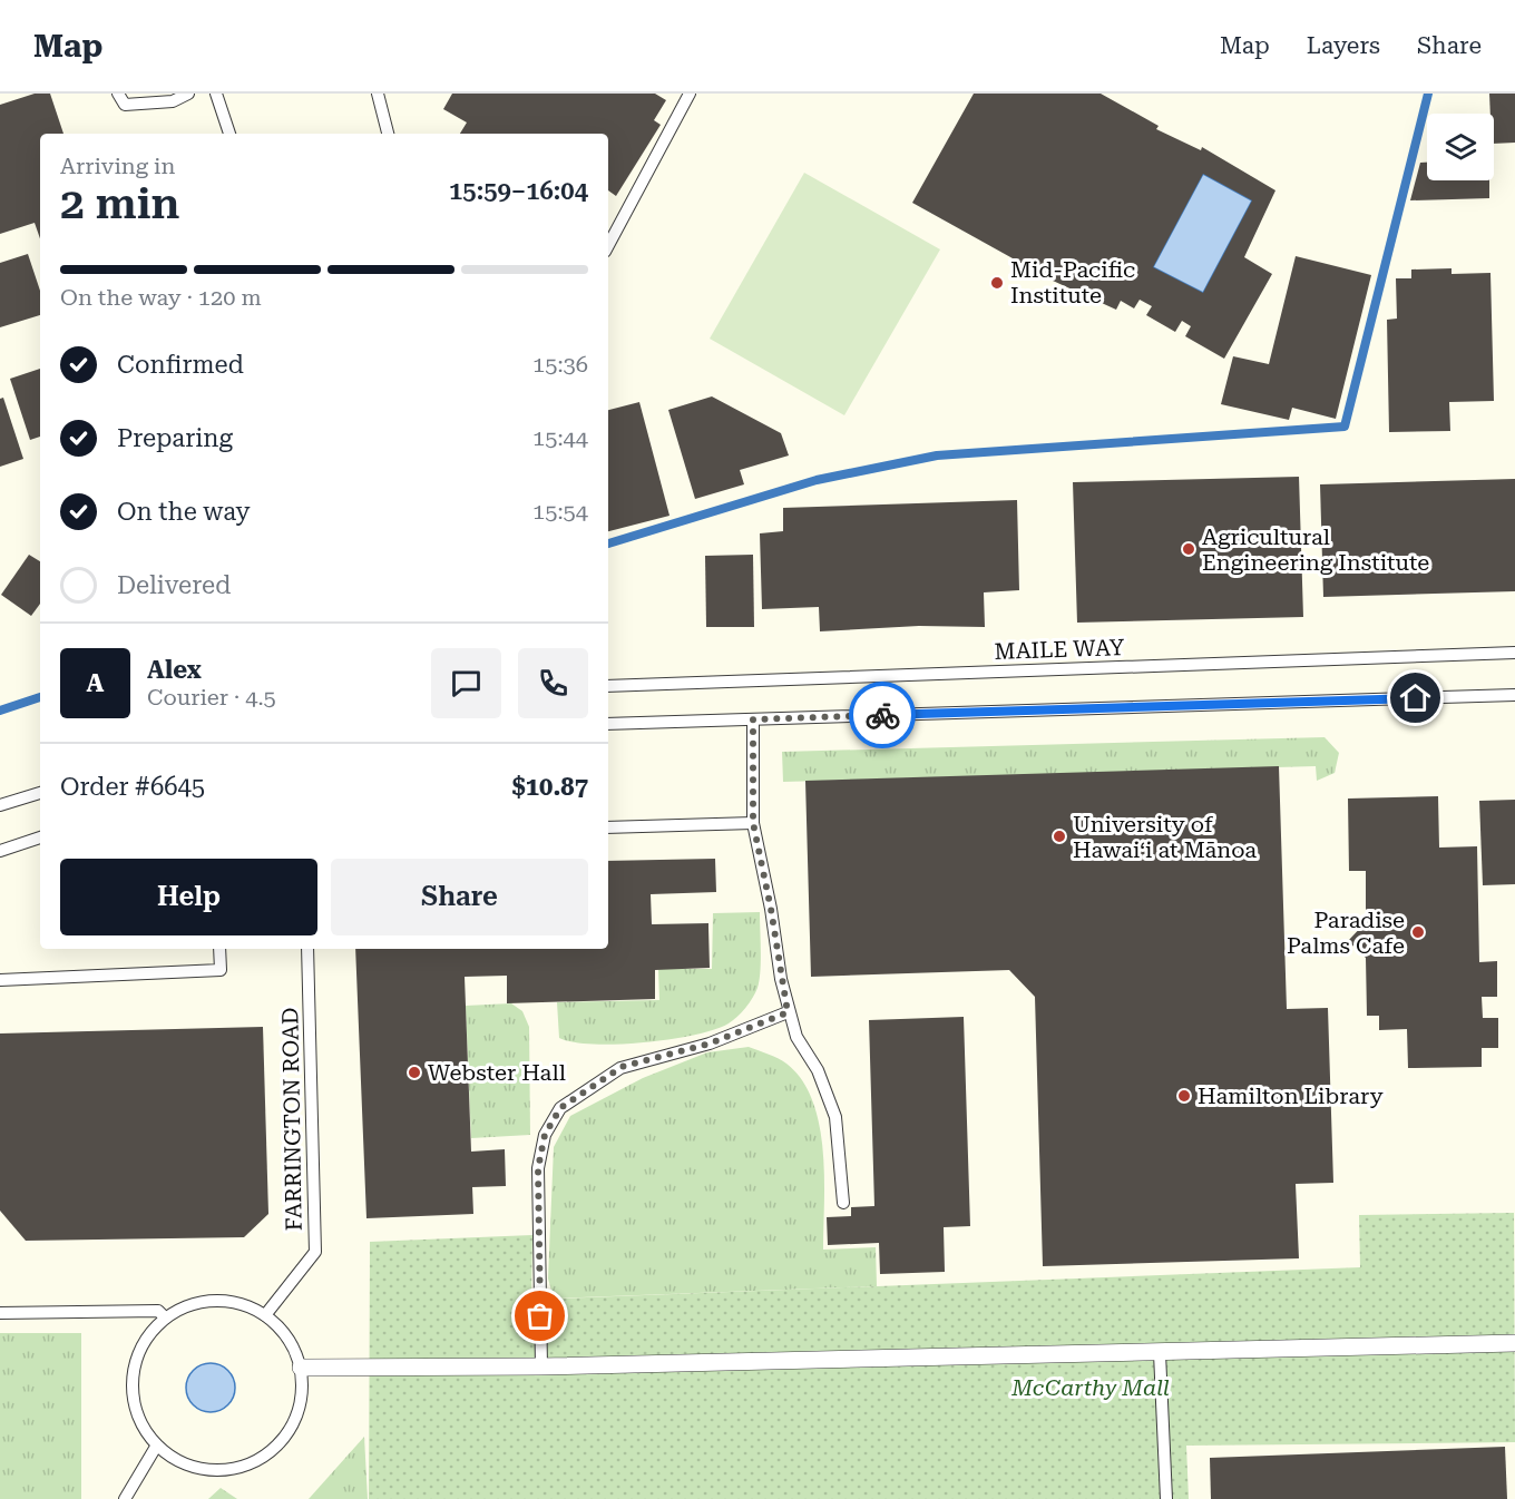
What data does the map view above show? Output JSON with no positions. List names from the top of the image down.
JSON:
{
  "streets": {
    "lane": ["MAILE WAY", "FARRINGTON ROAD"]
  },
  "parks": ["McCarthy Mall"],
  "places": [
    "Mid-Pacific Institute",
    "Agricultural Engineering Institute",
    "University of Hawaiʻi at Mānoa",
    "Paradise Palms Cafe",
    "Webster Hall",
    "Hamilton Library"
  ],
  "page": {
    "header": "Map",
    "nav": ["Map", "Layers", "Share"],
    "heading": ["2 min", "Arriving in", "15:59–16:04"],
    "panel": [
      "Alex",
      "Courier · 4.5",
      "Order #6645",
      "$10.87"
    ],
    "bar": "On the way · 120 m",
    "list": [
      ["Confirmed", "15:36"],
      ["Preparing", "15:44"],
      ["On the way", "15:54"],
      "Delivered"
    ],
    "round": "A",
    "buttons": ["Help", "Share"]
  }
}
